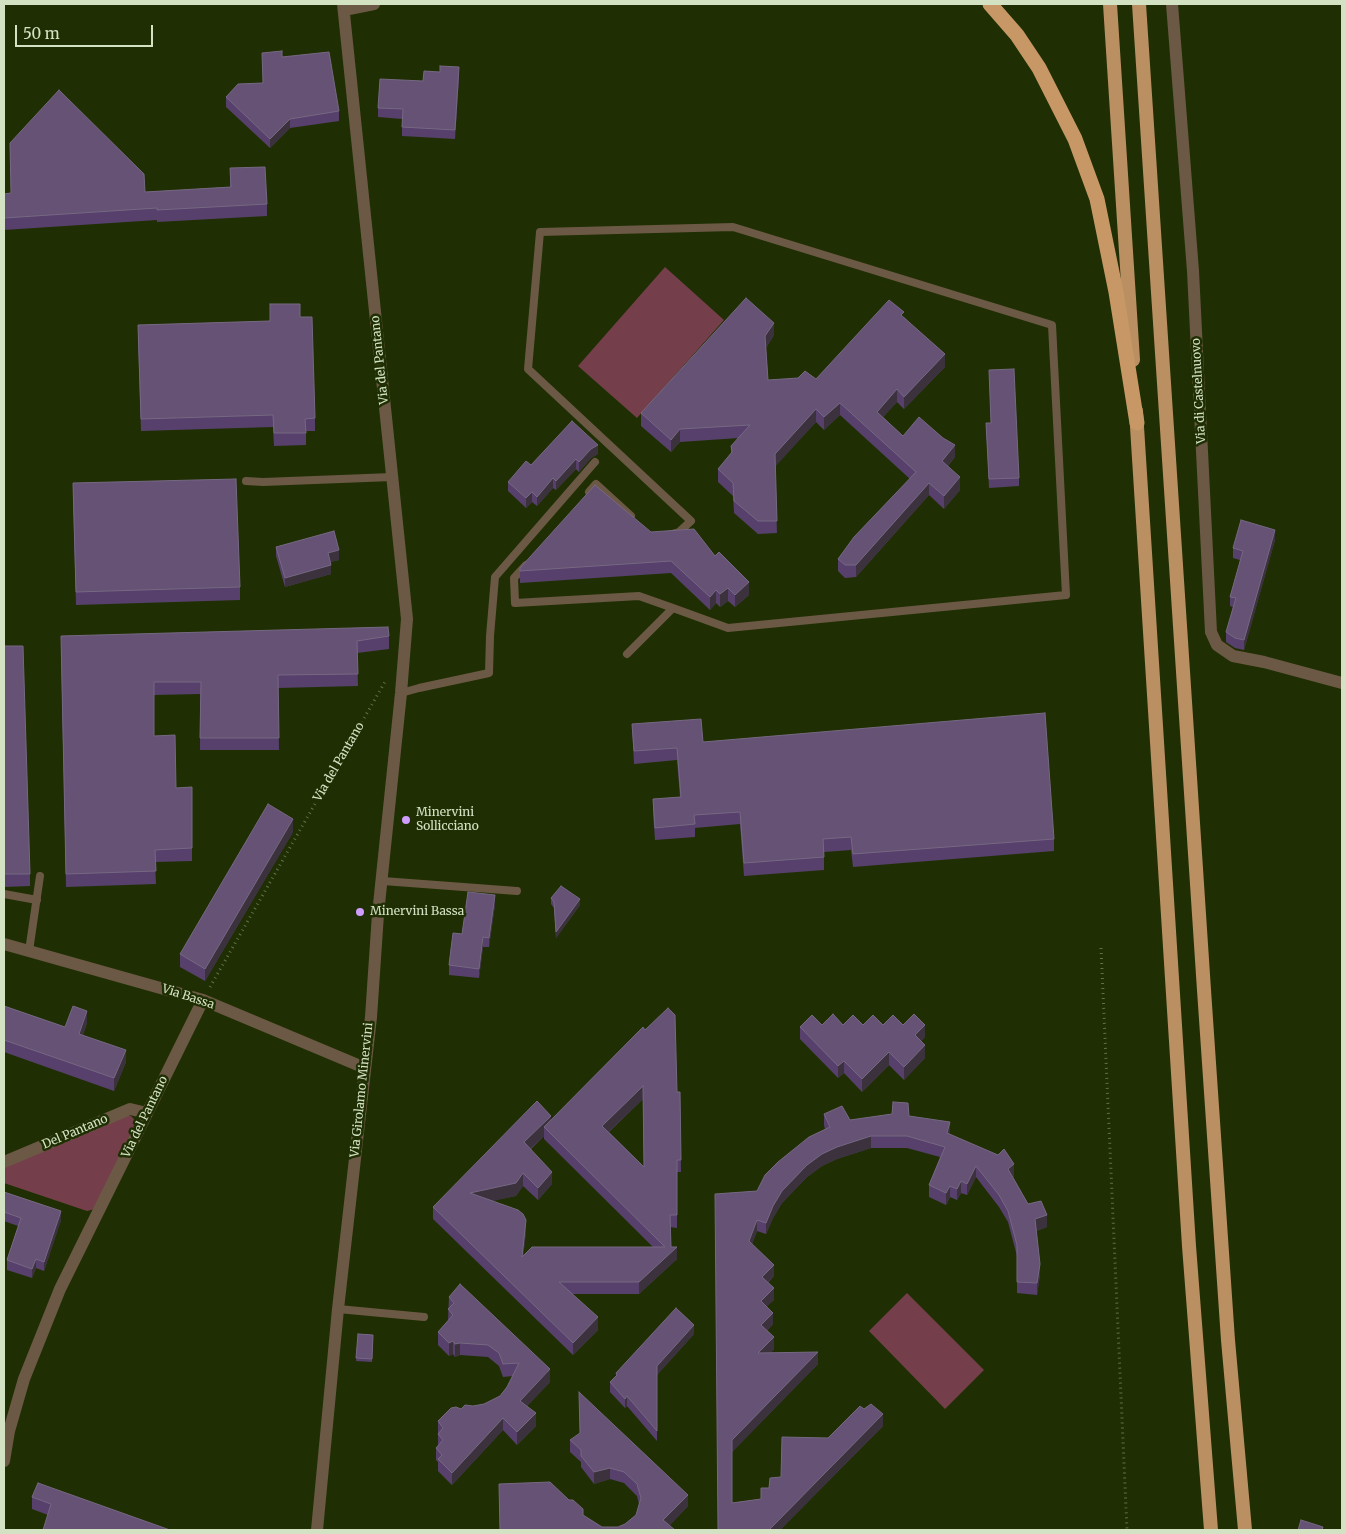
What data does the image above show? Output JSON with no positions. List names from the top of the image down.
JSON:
{
  "streets": {
    "street": [
      "Via del Pantano",
      "Via di Castelnuovo",
      "Via Bassa",
      "Via Girolamo Minervini",
      "Del Pantano"
    ]
  },
  "crossings": [
    ["Via del Pantano", "Via Bassa"],
    ["Via del Pantano", "Via Girolamo Minervini"],
    ["Via del Pantano", "Del Pantano"],
    ["Via Bassa", "Via Girolamo Minervini"]
  ],
  "places": ["Minervini Sollicciano", "Minervini Bassa"],
  "scale_bar": "50 m"
}
